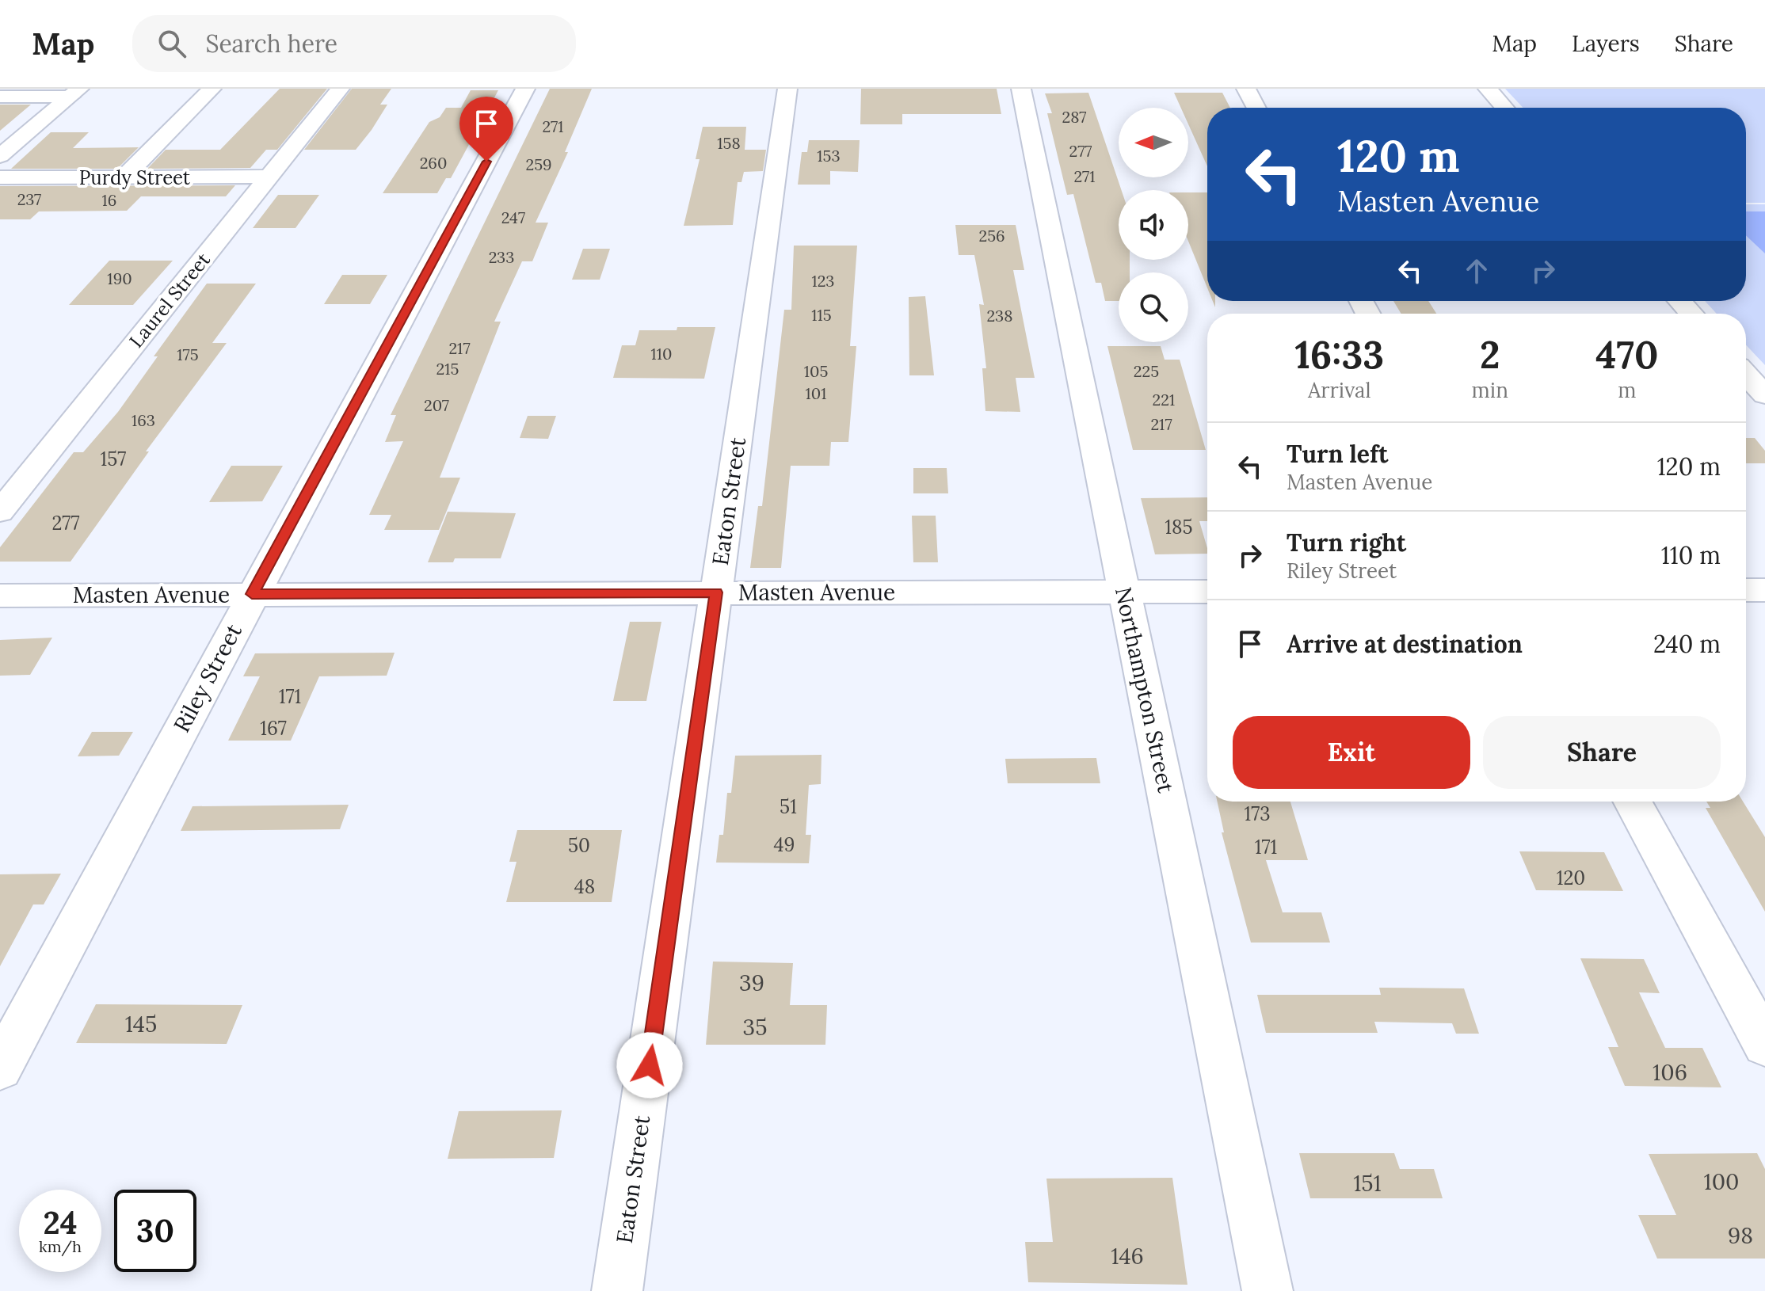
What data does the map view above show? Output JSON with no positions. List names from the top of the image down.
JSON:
{
  "streets": {
    "street": [
      "Purdy Street",
      "Laurel Street",
      "Eaton Street",
      "Masten Avenue",
      "Riley Street",
      "Northampton Street"
    ]
  },
  "crossings": [
    ["Purdy Street", "Laurel Street"],
    ["Eaton Street", "Masten Avenue"],
    ["Masten Avenue", "Riley Street"],
    ["Masten Avenue", "Northampton Street"]
  ],
  "house_numbers": [
    "287",
    "271",
    "158",
    "277",
    "153",
    "260",
    "259",
    "271",
    "237",
    "16",
    "247",
    "256",
    "233",
    "190",
    "123",
    "115",
    "238",
    "217",
    "110",
    "175",
    "215",
    "105",
    "225",
    "101",
    "221",
    "207",
    "163",
    "217",
    "157",
    "277",
    "185",
    "171",
    "167",
    "51",
    "173",
    "49",
    "50",
    "171",
    "120",
    "48",
    "39",
    "145",
    "35",
    "106",
    "100",
    "151",
    "98",
    "146"
  ],
  "north": "left",
  "page": {
    "header": "Map",
    "search": "Search here",
    "nav": ["Map", "Layers", "Share"],
    "turn": ["120 m", "Masten Avenue"],
    "eta": [
      "16:33",
      "Arrival",
      "2",
      "min",
      "470",
      "m"
    ],
    "list": [
      {
        "name": "Turn left",
        "note": "Masten Avenue",
        "value": "120 m"
      },
      {
        "name": "Turn right",
        "note": "Riley Street",
        "value": "110 m"
      },
      {
        "name": "Arrive at destination",
        "value": "240 m"
      }
    ],
    "buttons": ["Exit", "Share"],
    "speed": "24 km/h",
    "limit": "30"
  }
}
